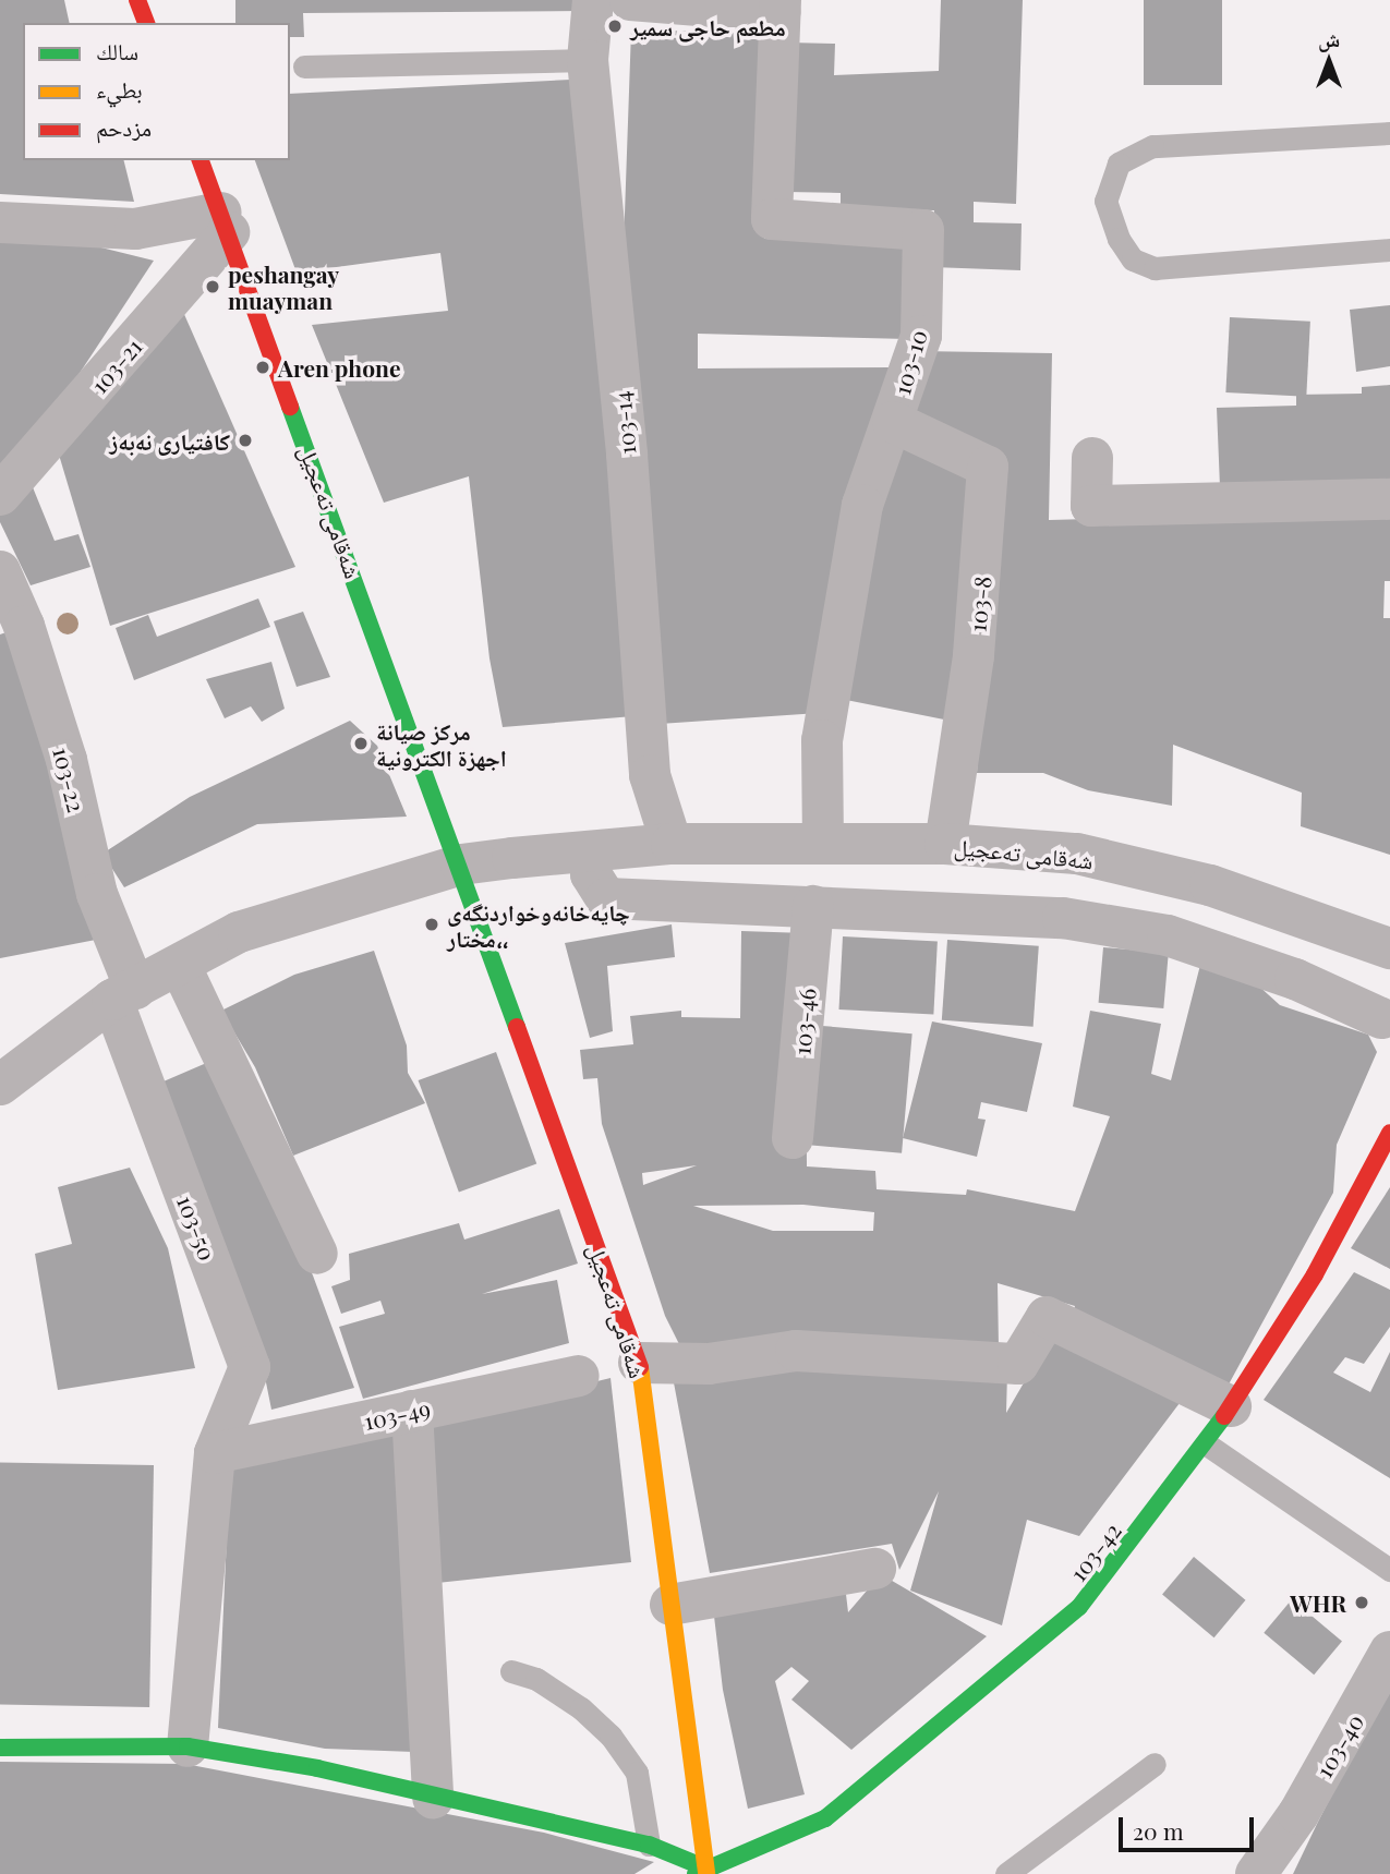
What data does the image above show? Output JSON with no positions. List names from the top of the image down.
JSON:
{
  "streets": {
    "main road": ["شەقامی تەعجیل", "103-42"],
    "street": [
      "103-10",
      "103-21",
      "103-14",
      "103-8",
      "103-22",
      "103-46",
      "103-50",
      "103-49",
      "103-40"
    ]
  },
  "crossings": [
    ["103-10", "شەقامی تەعجیل"],
    ["103-10", "103-8"],
    ["103-21", "شەقامی تەعجیل"],
    ["103-14", "شەقامی تەعجیل"],
    ["شەقامی تەعجیل", "103-8"],
    ["شەقامی تەعجیل", "103-22"],
    ["شەقامی تەعجیل", "103-50"],
    ["شەقامی تەعجیل", "103-42"],
    ["103-22", "103-50"],
    ["103-50", "103-49"]
  ],
  "places": [
    "مطعم حاجی سمیر",
    "peshangay muayman",
    "Aren phone",
    "کافتیاری نەبەز",
    "مركز صيانة اجهزة الكترونية",
    "چایەخانەوخواردنگەی مختار،،",
    "WHR"
  ],
  "legend": ["سالك", "بطيء", "مزدحم"],
  "scale_bar": "20 m",
  "north": "top"
}
